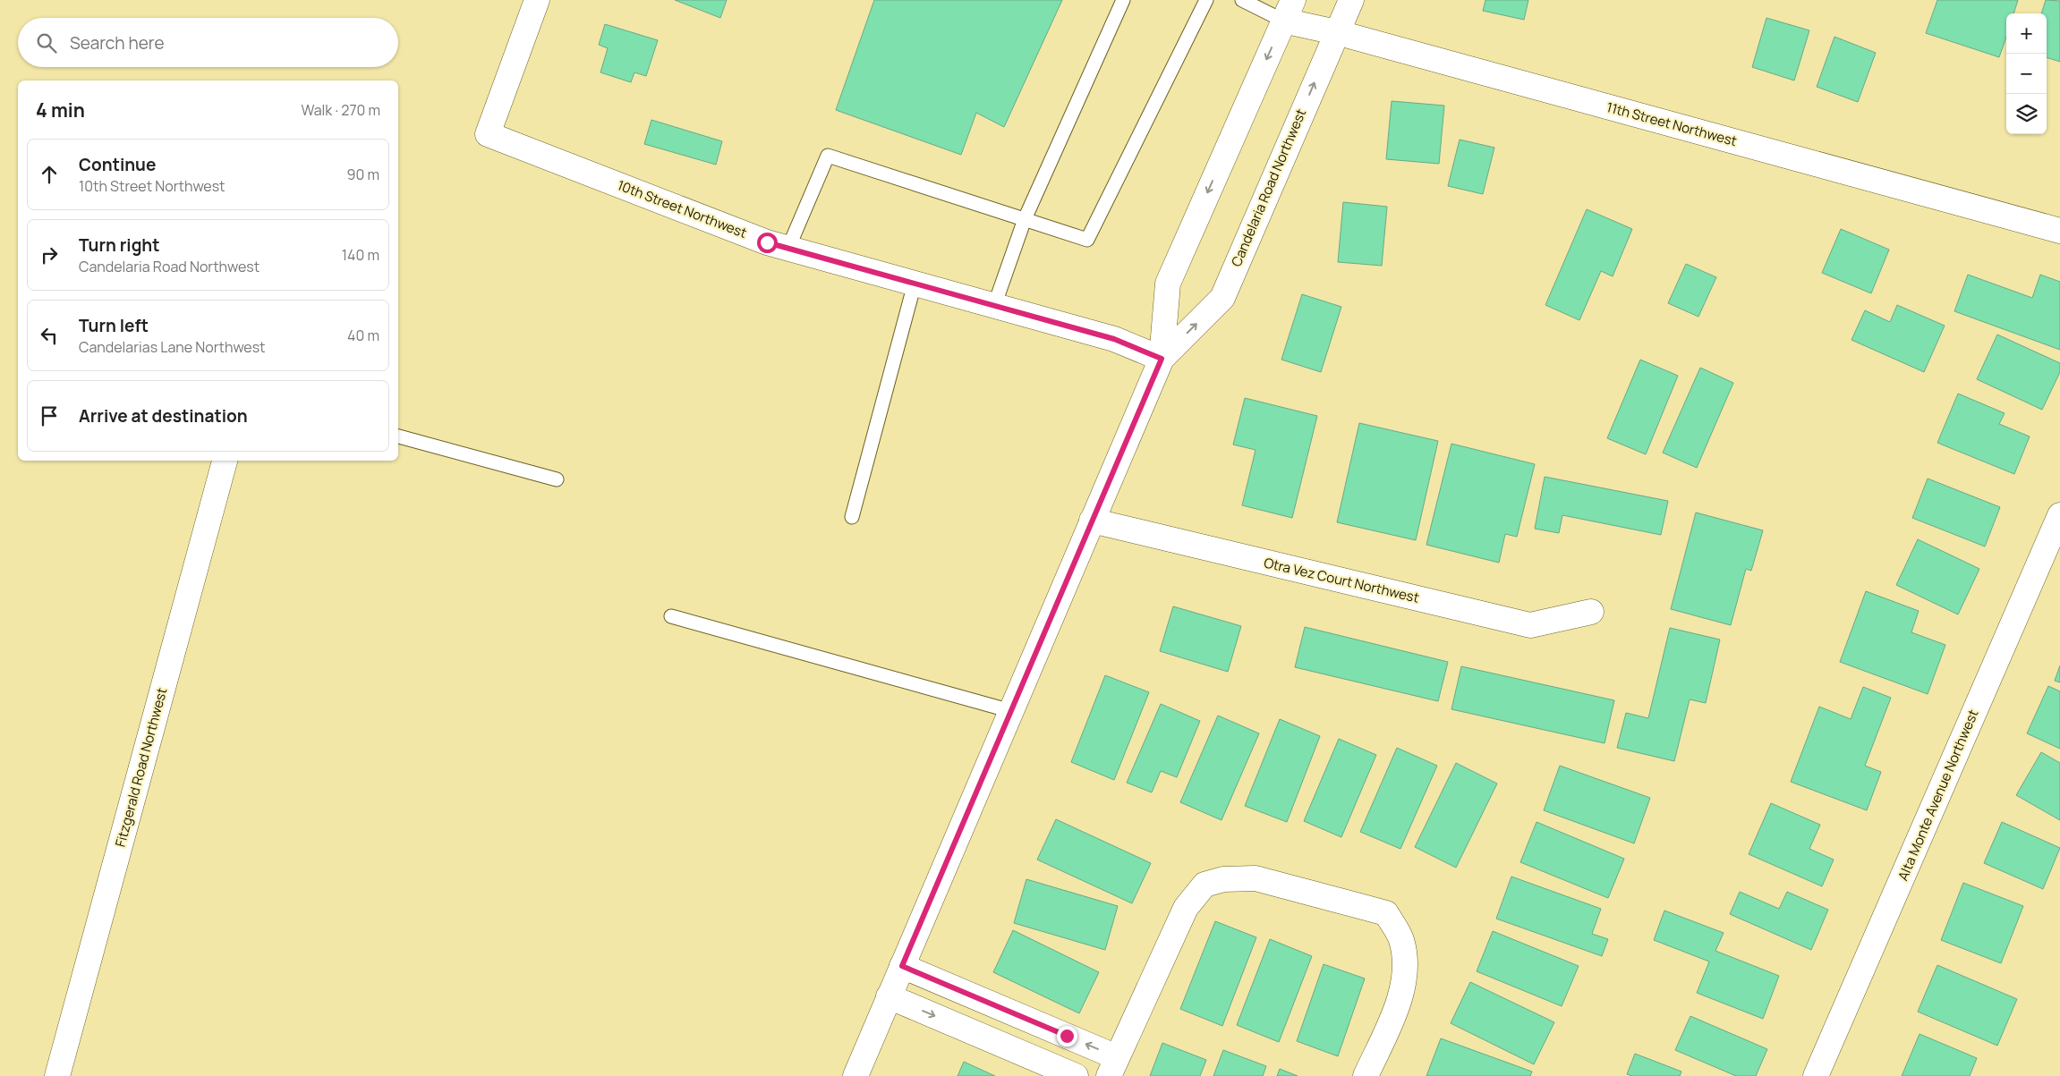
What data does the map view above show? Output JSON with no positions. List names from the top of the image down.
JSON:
{
  "streets": {
    "street": [
      "11th Street Northwest",
      "Candelaria Road Northwest",
      "10th Street Northwest",
      "Otra Vez Court Northwest",
      "Fitzgerald Road Northwest",
      "Alta Monte Avenue Northwest"
    ]
  },
  "crossings": [
    ["11th Street Northwest", "Candelaria Road Northwest"],
    ["Candelaria Road Northwest", "10th Street Northwest"],
    ["Candelaria Road Northwest", "Otra Vez Court Northwest"]
  ],
  "page": {
    "map_buttons": ["+", "−"],
    "search": "Search here",
    "heading": ["4 min", "Walk · 270 m"],
    "list": [
      ["Continue", "10th Street Northwest", "90 m"],
      ["Turn right", "Candelaria Road Northwest", "140 m"],
      ["Turn left", "Candelarias Lane Northwest", "40 m"],
      "Arrive at destination"
    ]
  }
}
